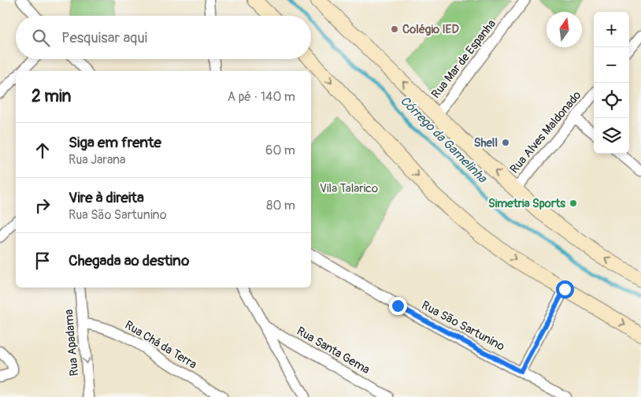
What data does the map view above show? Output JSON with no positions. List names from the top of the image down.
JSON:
{
  "streets": {
    "street": [
      "Rua Mar de Espanha",
      "Rua Alves Maldonado",
      "Rua São Sartunino",
      "Rua Apadama",
      "Rua Chá da Terra",
      "Rua Santa Gema"
    ]
  },
  "crossings": [
    ["Rua Apadama", "Rua Chá da Terra"]
  ],
  "one_way": ["Rua Apadama"],
  "water": ["Córrego da Gamelinha"],
  "parks": ["Vila Talarico"],
  "places": ["Colégio IED", "Shell", "Simetria Sports"],
  "north": "top",
  "page": {
    "map_buttons": ["+", "−"],
    "search": "Pesquisar aqui",
    "heading": ["2 min", "A pé · 140 m"],
    "list": [
      ["Siga em frente", "Rua Jarana", "60 m"],
      ["Vire à direita", "Rua São Sartunino", "80 m"],
      "Chegada ao destino"
    ]
  }
}
